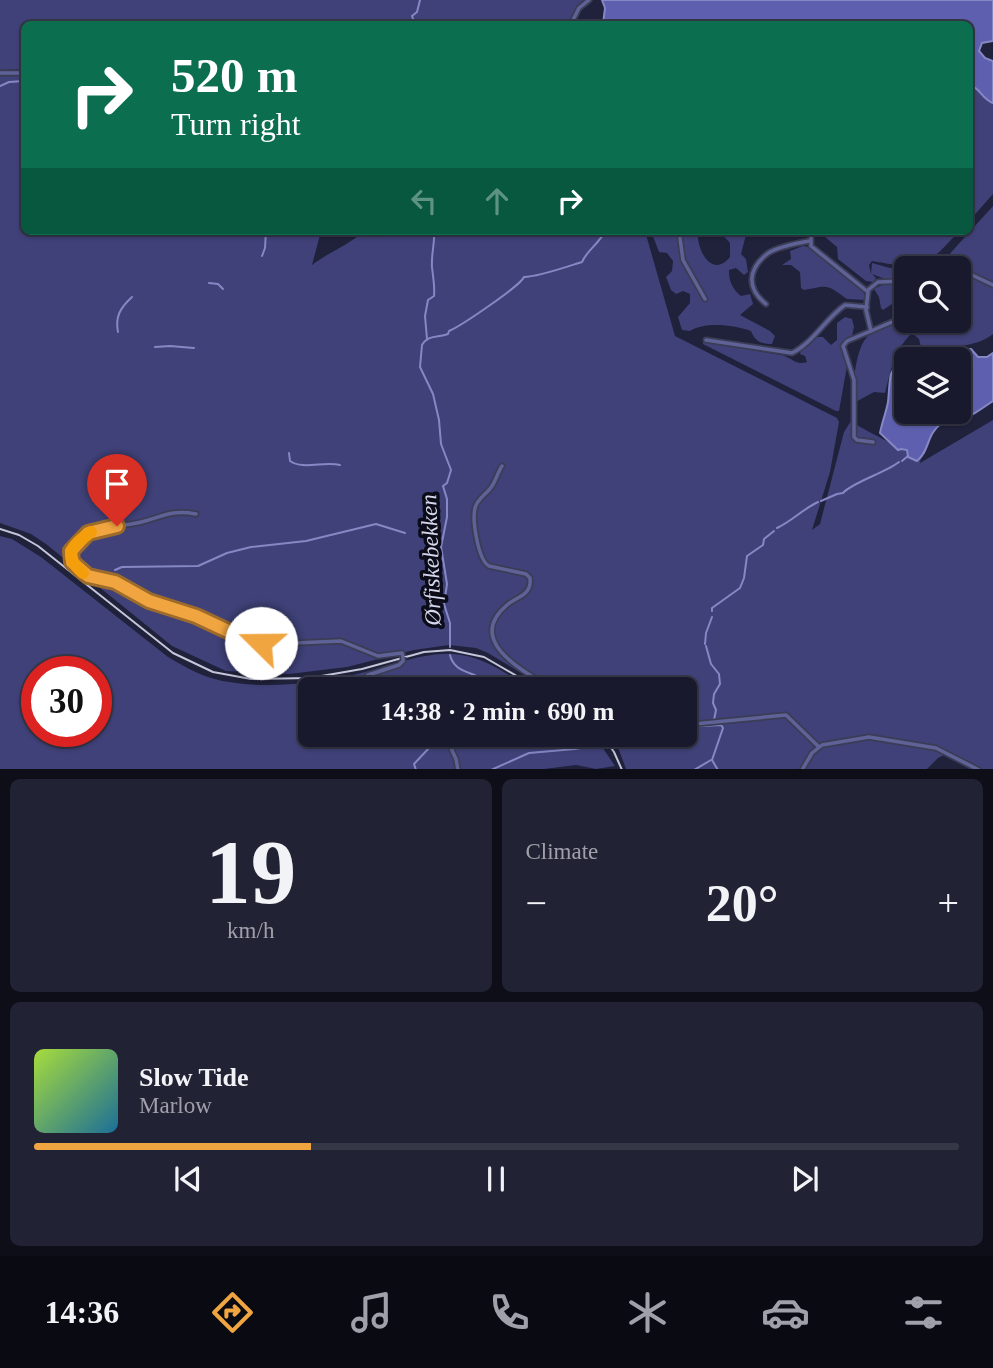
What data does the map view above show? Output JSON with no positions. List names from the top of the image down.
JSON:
{
  "water": ["Ørfiskebekken"],
  "page": {
    "turn": ["520 m", "Turn right"],
    "limit": "30",
    "trip": "14:38 · 2 min · 690 m",
    "tile": [
      ["19", "km/h"],
      "Climate"
    ],
    "heat": ["−", "20°", "+"],
    "song": ["Slow Tide", "Marlow"],
    "tabs": "14:36"
  }
}
